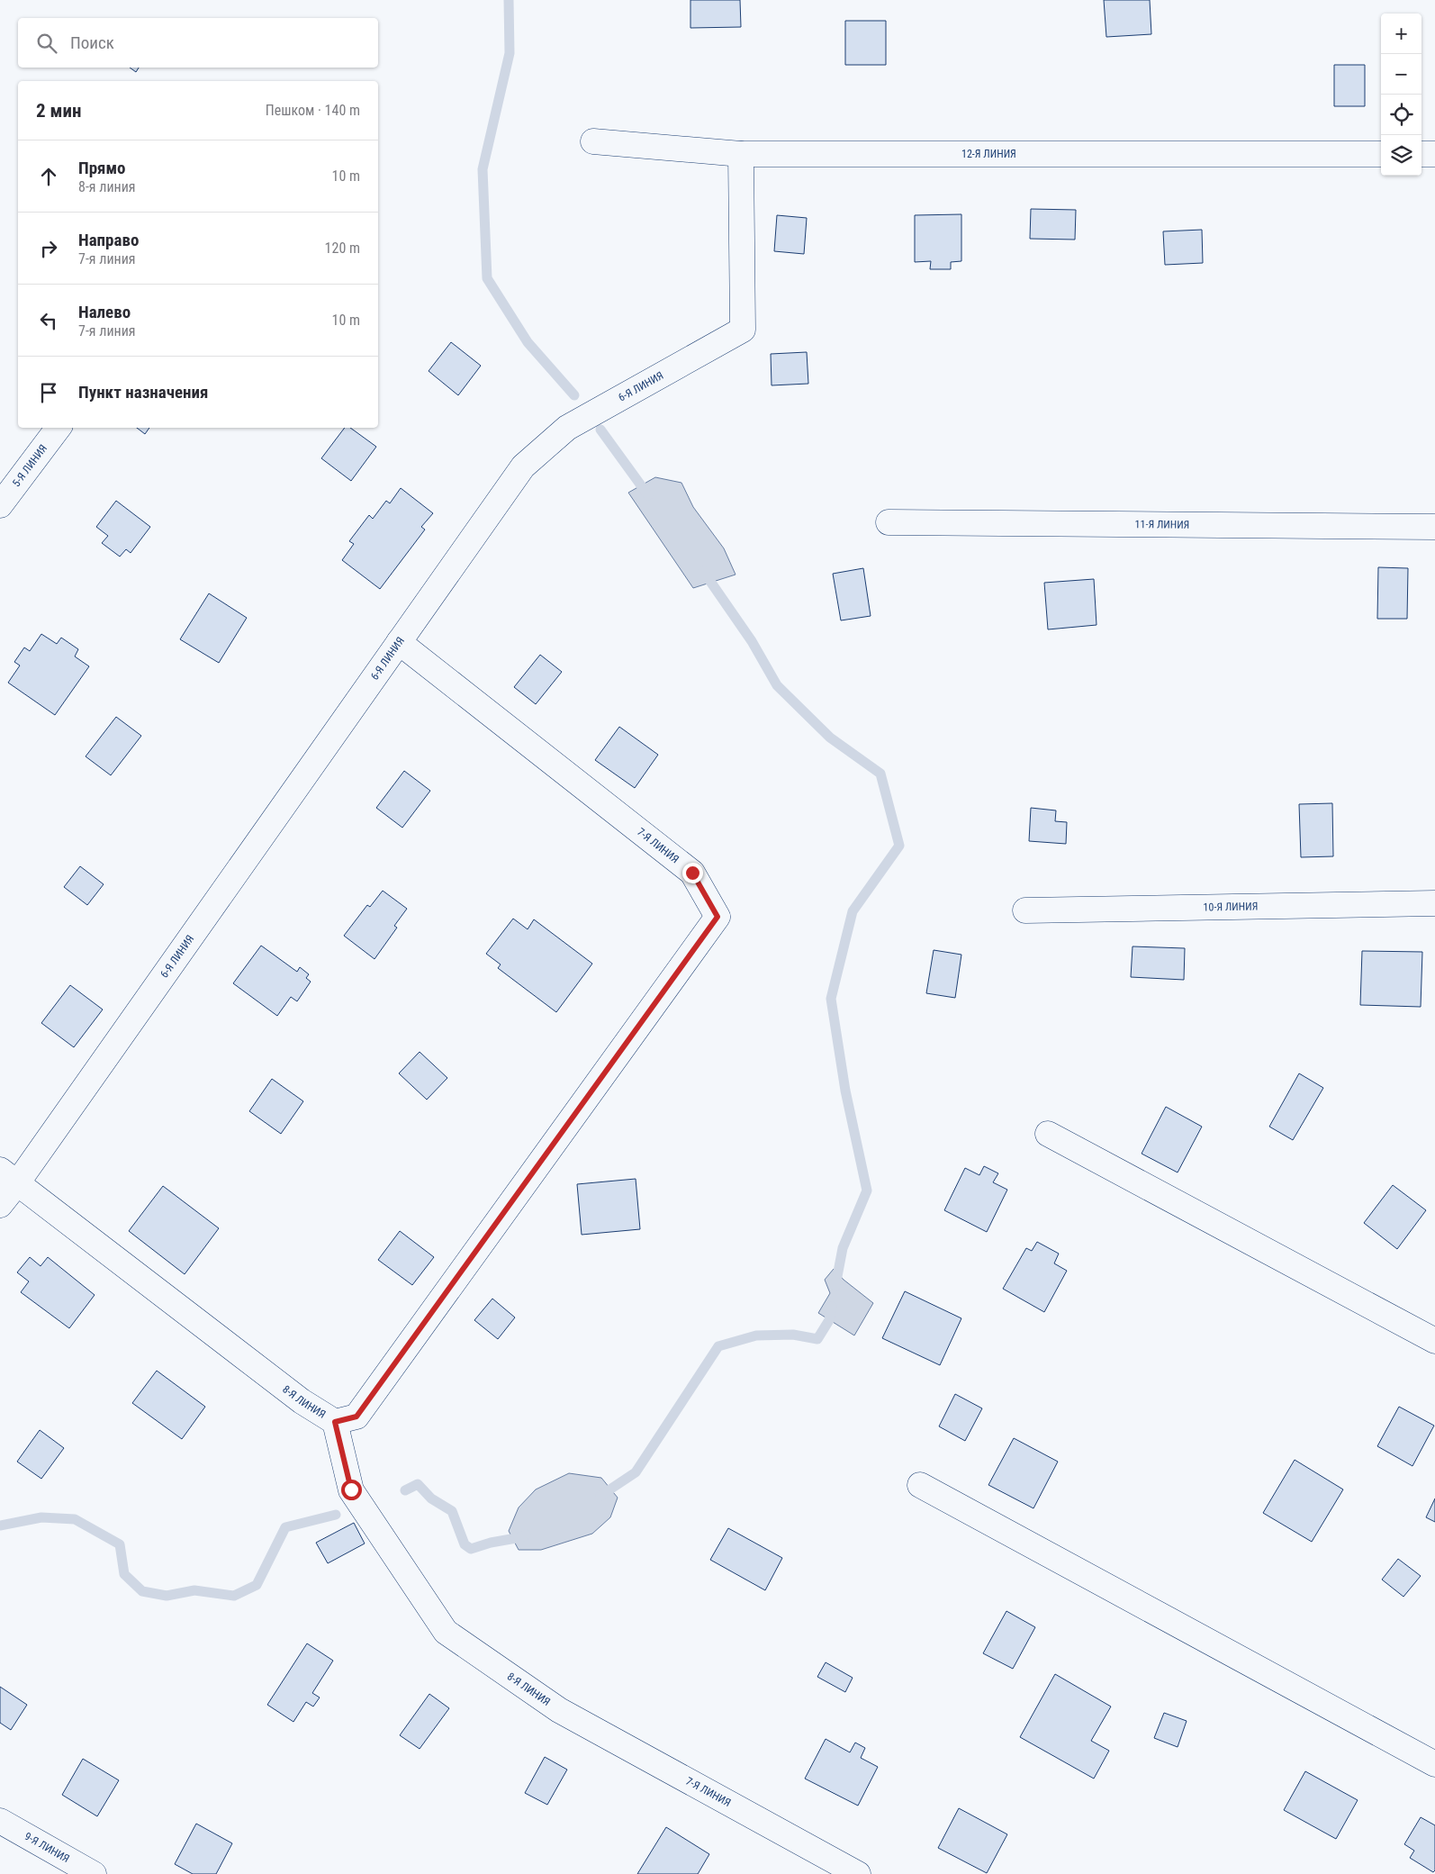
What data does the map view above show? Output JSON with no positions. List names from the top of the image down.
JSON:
{
  "streets": {
    "street": [
      "12-Я ЛИНИЯ",
      "6-Я ЛИНИЯ",
      "5-Я ЛИНИЯ",
      "11-Я ЛИНИЯ",
      "7-Я ЛИНИЯ",
      "10-Я ЛИНИЯ",
      "8-Я ЛИНИЯ",
      "9-Я ЛИНИЯ"
    ]
  },
  "crossings": [
    ["12-Я ЛИНИЯ", "6-Я ЛИНИЯ"],
    ["6-Я ЛИНИЯ", "7-Я ЛИНИЯ"],
    ["6-Я ЛИНИЯ", "8-Я ЛИНИЯ"],
    ["7-Я ЛИНИЯ", "8-Я ЛИНИЯ"]
  ],
  "page": {
    "map_buttons": ["+", "−"],
    "search": "Поиск",
    "heading": ["2 мин", "Пешком · 140 m"],
    "list": [
      ["Прямо", "8-я линия", "10 m"],
      ["Направо", "7-я линия", "120 m"],
      ["Налево", "7-я линия", "10 m"],
      "Пункт назначения"
    ]
  }
}
